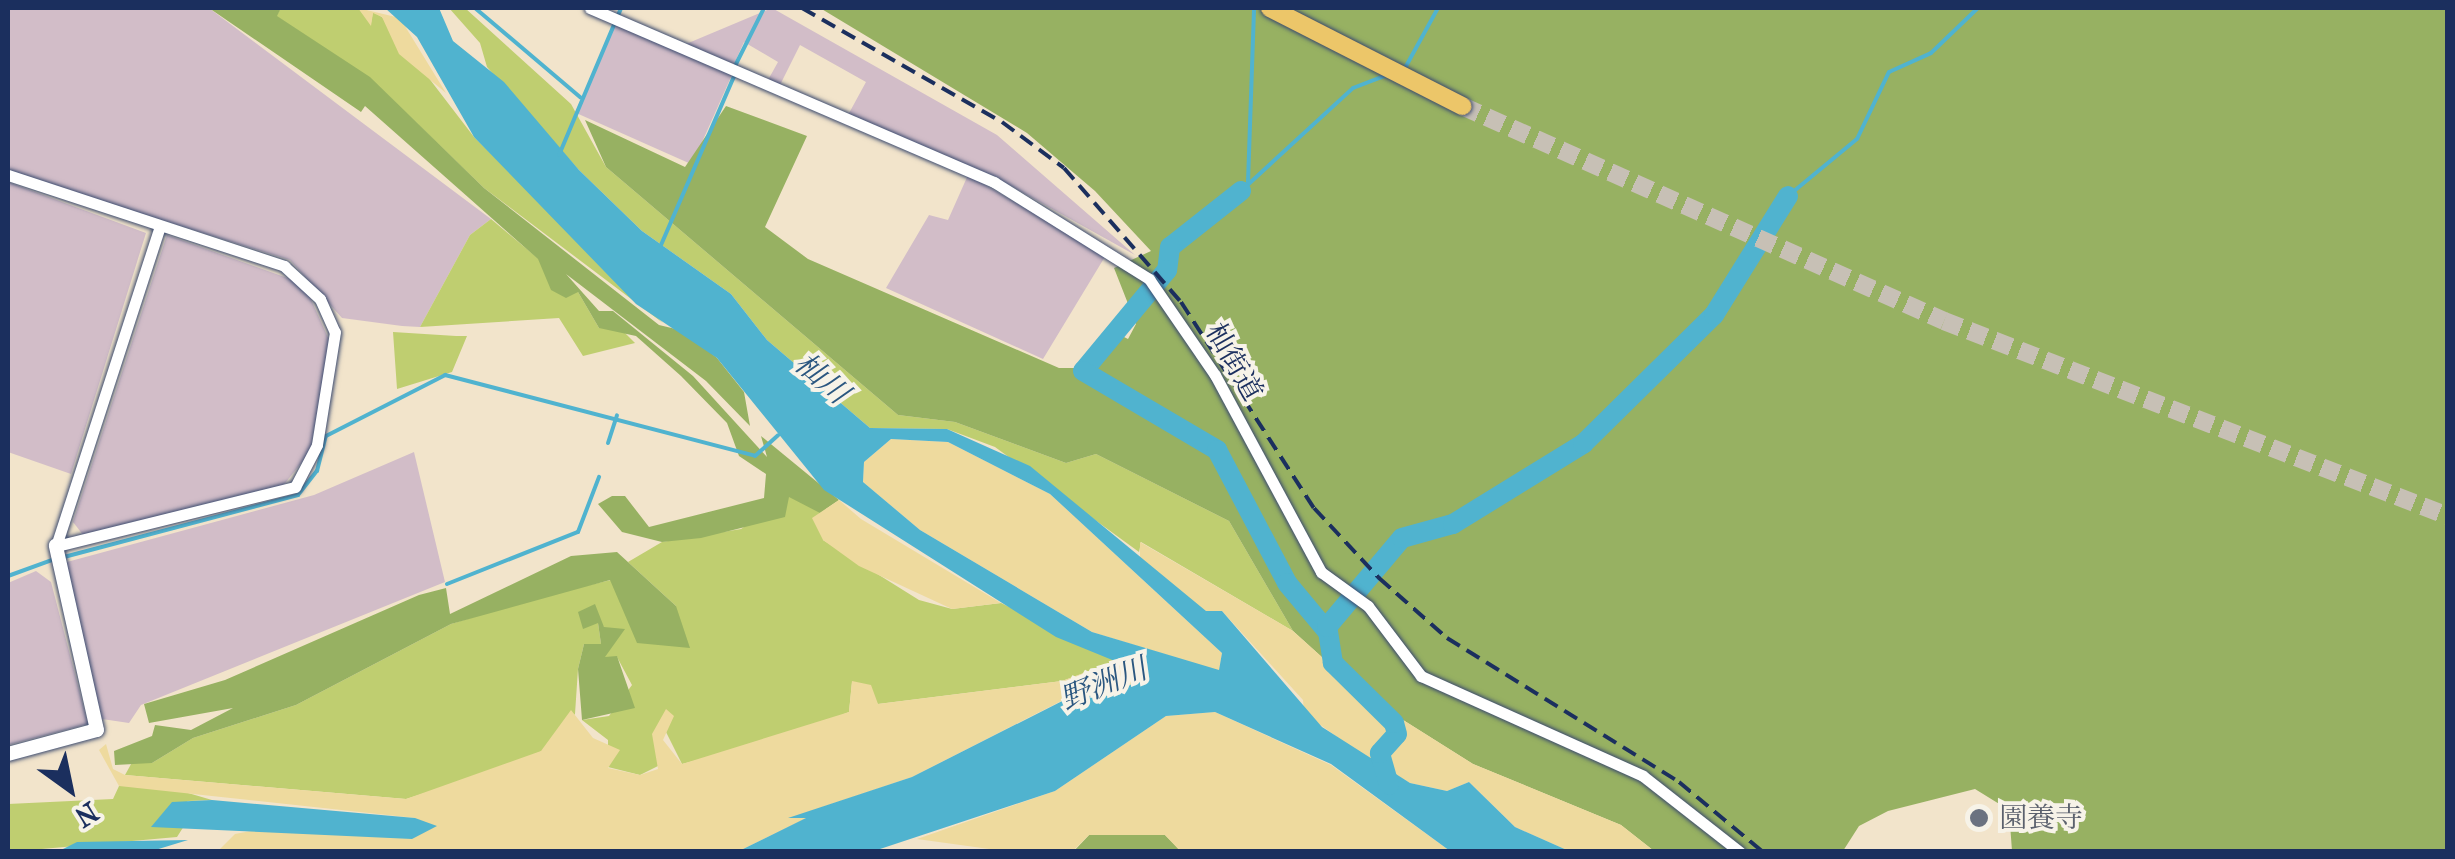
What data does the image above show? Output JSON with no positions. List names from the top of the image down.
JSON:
{
  "streets": {
    "street": ["杣街道"]
  },
  "water": ["杣川", "野洲川"],
  "places": ["園養寺"],
  "north": "bottom right"
}
